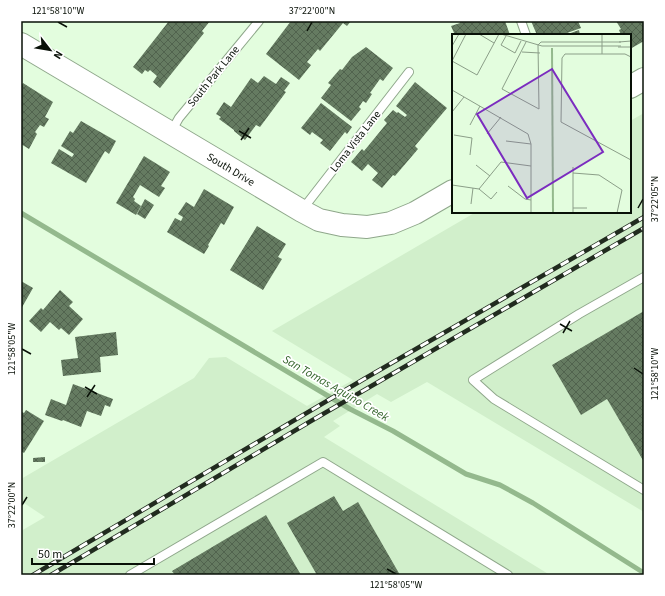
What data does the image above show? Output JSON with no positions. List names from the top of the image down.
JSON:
{
  "streets": {
    "street": ["South Drive"],
    "lane": ["South Park Lane", "Loma Vista Lane"]
  },
  "crossings": [
    ["South Park Lane", "South Drive"],
    ["Loma Vista Lane", "South Drive"]
  ],
  "water": ["San Tomas Aquino Creek"],
  "scale_bar": "50 m",
  "north": "bottom right",
  "coordinates": [
    "121°58'10\"W",
    "37°22'00\"N",
    "37°22'05\"N",
    "121°58'05\"W"
  ]
}
